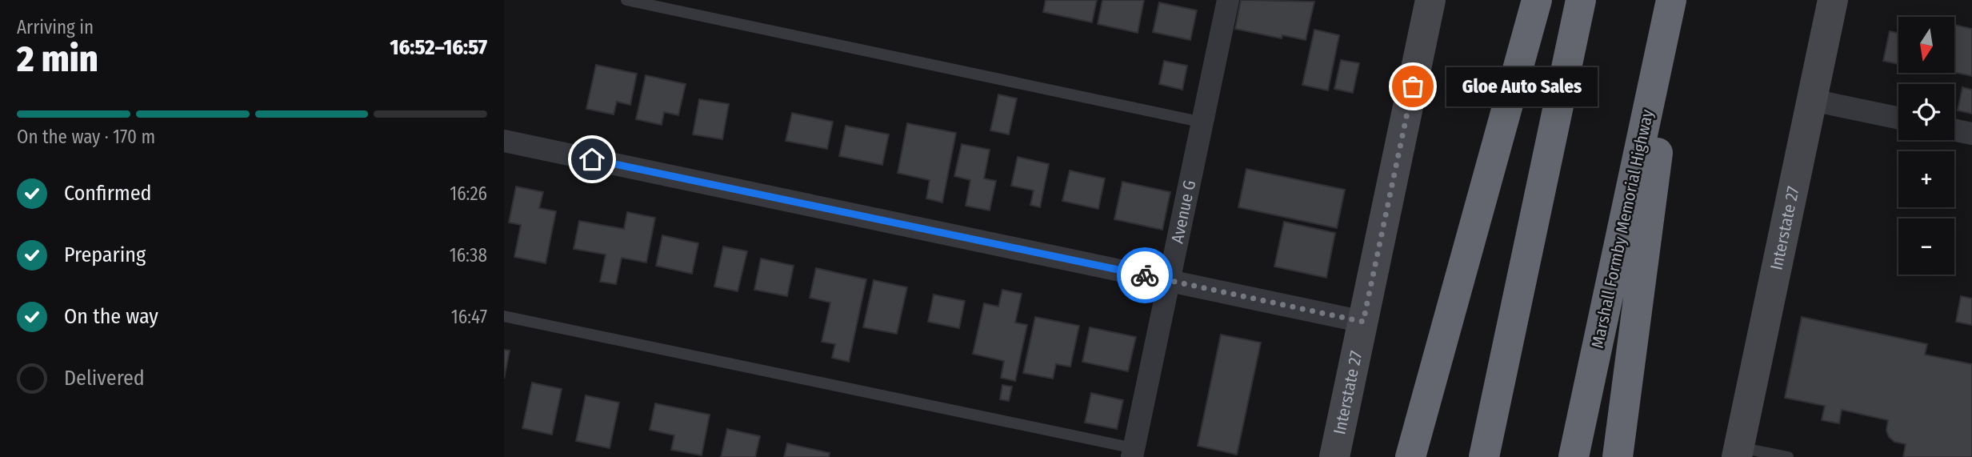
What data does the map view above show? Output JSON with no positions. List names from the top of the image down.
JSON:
{
  "streets": {
    "highway": ["Marshall Formby Memorial Highway"],
    "main road": ["Interstate 27"],
    "street": ["Avenue G"]
  },
  "places": ["Gloe Auto Sales"],
  "north": "bottom",
  "page": {
    "heading": ["2 min", "Arriving in", "16:52–16:57"],
    "map_buttons": ["+", "−"],
    "bubble": "Gloe Auto Sales",
    "bar": "On the way · 170 m",
    "list": [
      ["Confirmed", "16:26"],
      ["Preparing", "16:38"],
      ["On the way", "16:47"],
      "Delivered"
    ]
  }
}
